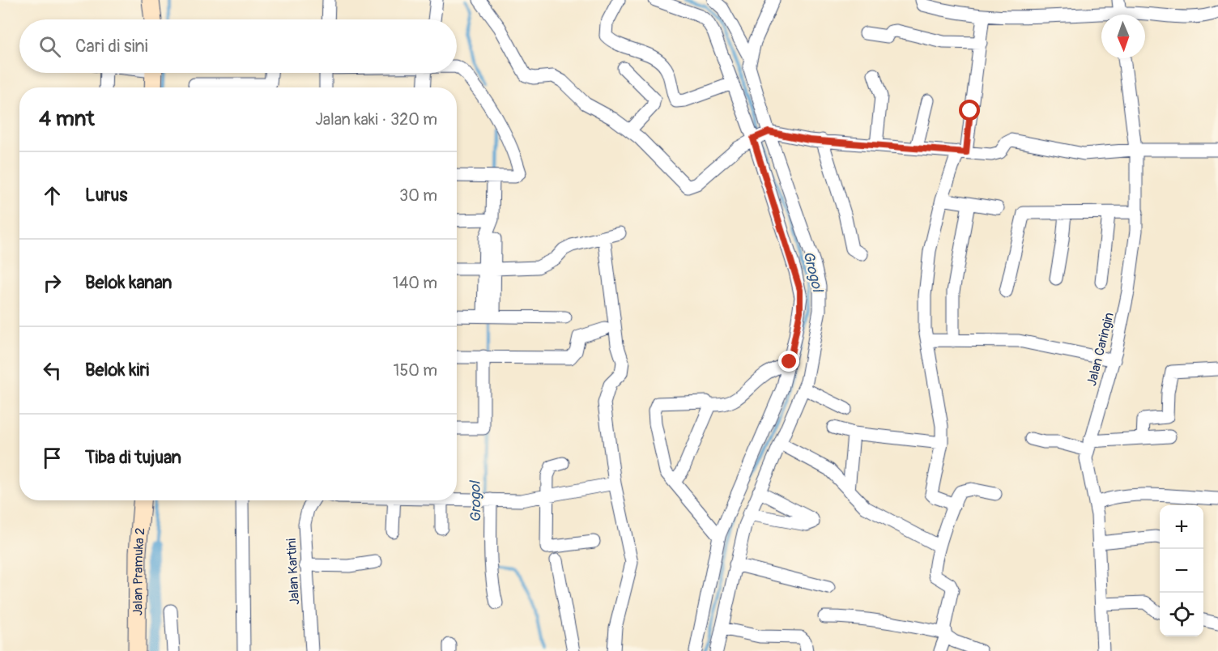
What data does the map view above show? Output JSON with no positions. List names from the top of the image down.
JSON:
{
  "streets": {
    "main road": ["Jalan Pramuka 2"],
    "street": ["Jalan Caringin", "Jalan Kartini"]
  },
  "water": ["Grogol"],
  "north": "bottom",
  "page": {
    "search": "Cari di sini",
    "heading": ["4 mnt", "Jalan kaki · 320 m"],
    "list": [
      ["Lurus", "30 m"],
      ["Belok kanan", "140 m"],
      ["Belok kiri", "150 m"],
      "Tiba di tujuan"
    ],
    "map_buttons": ["+", "−"]
  }
}
